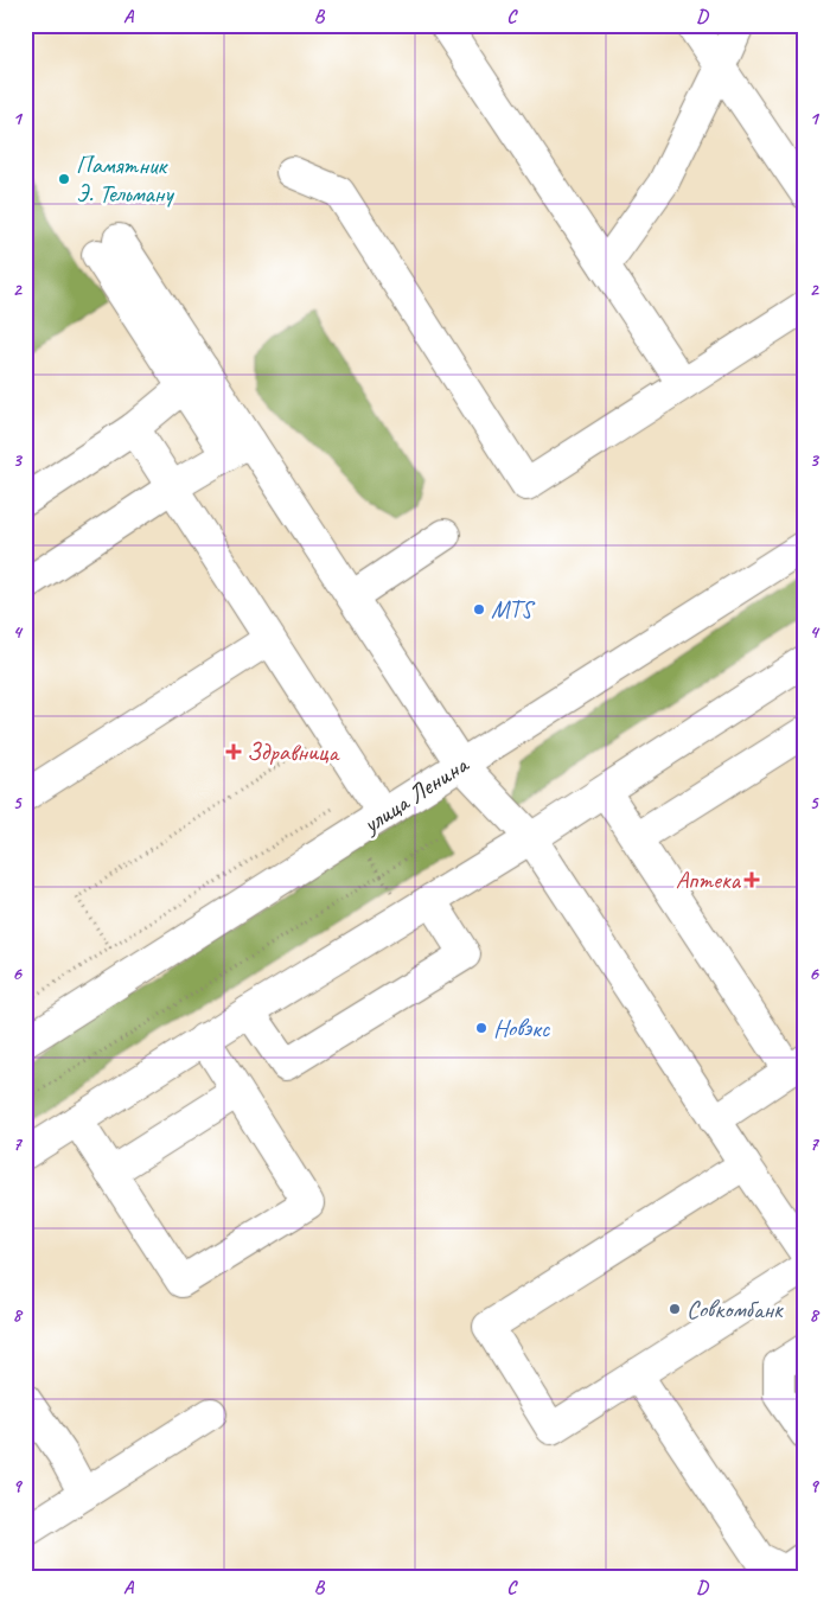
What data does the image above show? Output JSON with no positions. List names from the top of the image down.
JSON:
{
  "streets": {
    "street": ["улица Ленина"]
  },
  "places": {
    "other": [
      "Памятник Э. Тельману",
      "MTS",
      "Новэкс",
      "Совкомбанк"
    ],
    "health": ["Здравница", "Аптека"]
  },
  "grid": {
    "columns": [
      "A",
      "B",
      "C",
      "D"
    ],
    "rows": [
      "1",
      "2",
      "3",
      "4",
      "5",
      "6",
      "7",
      "8",
      "9"
    ]
  }
}
